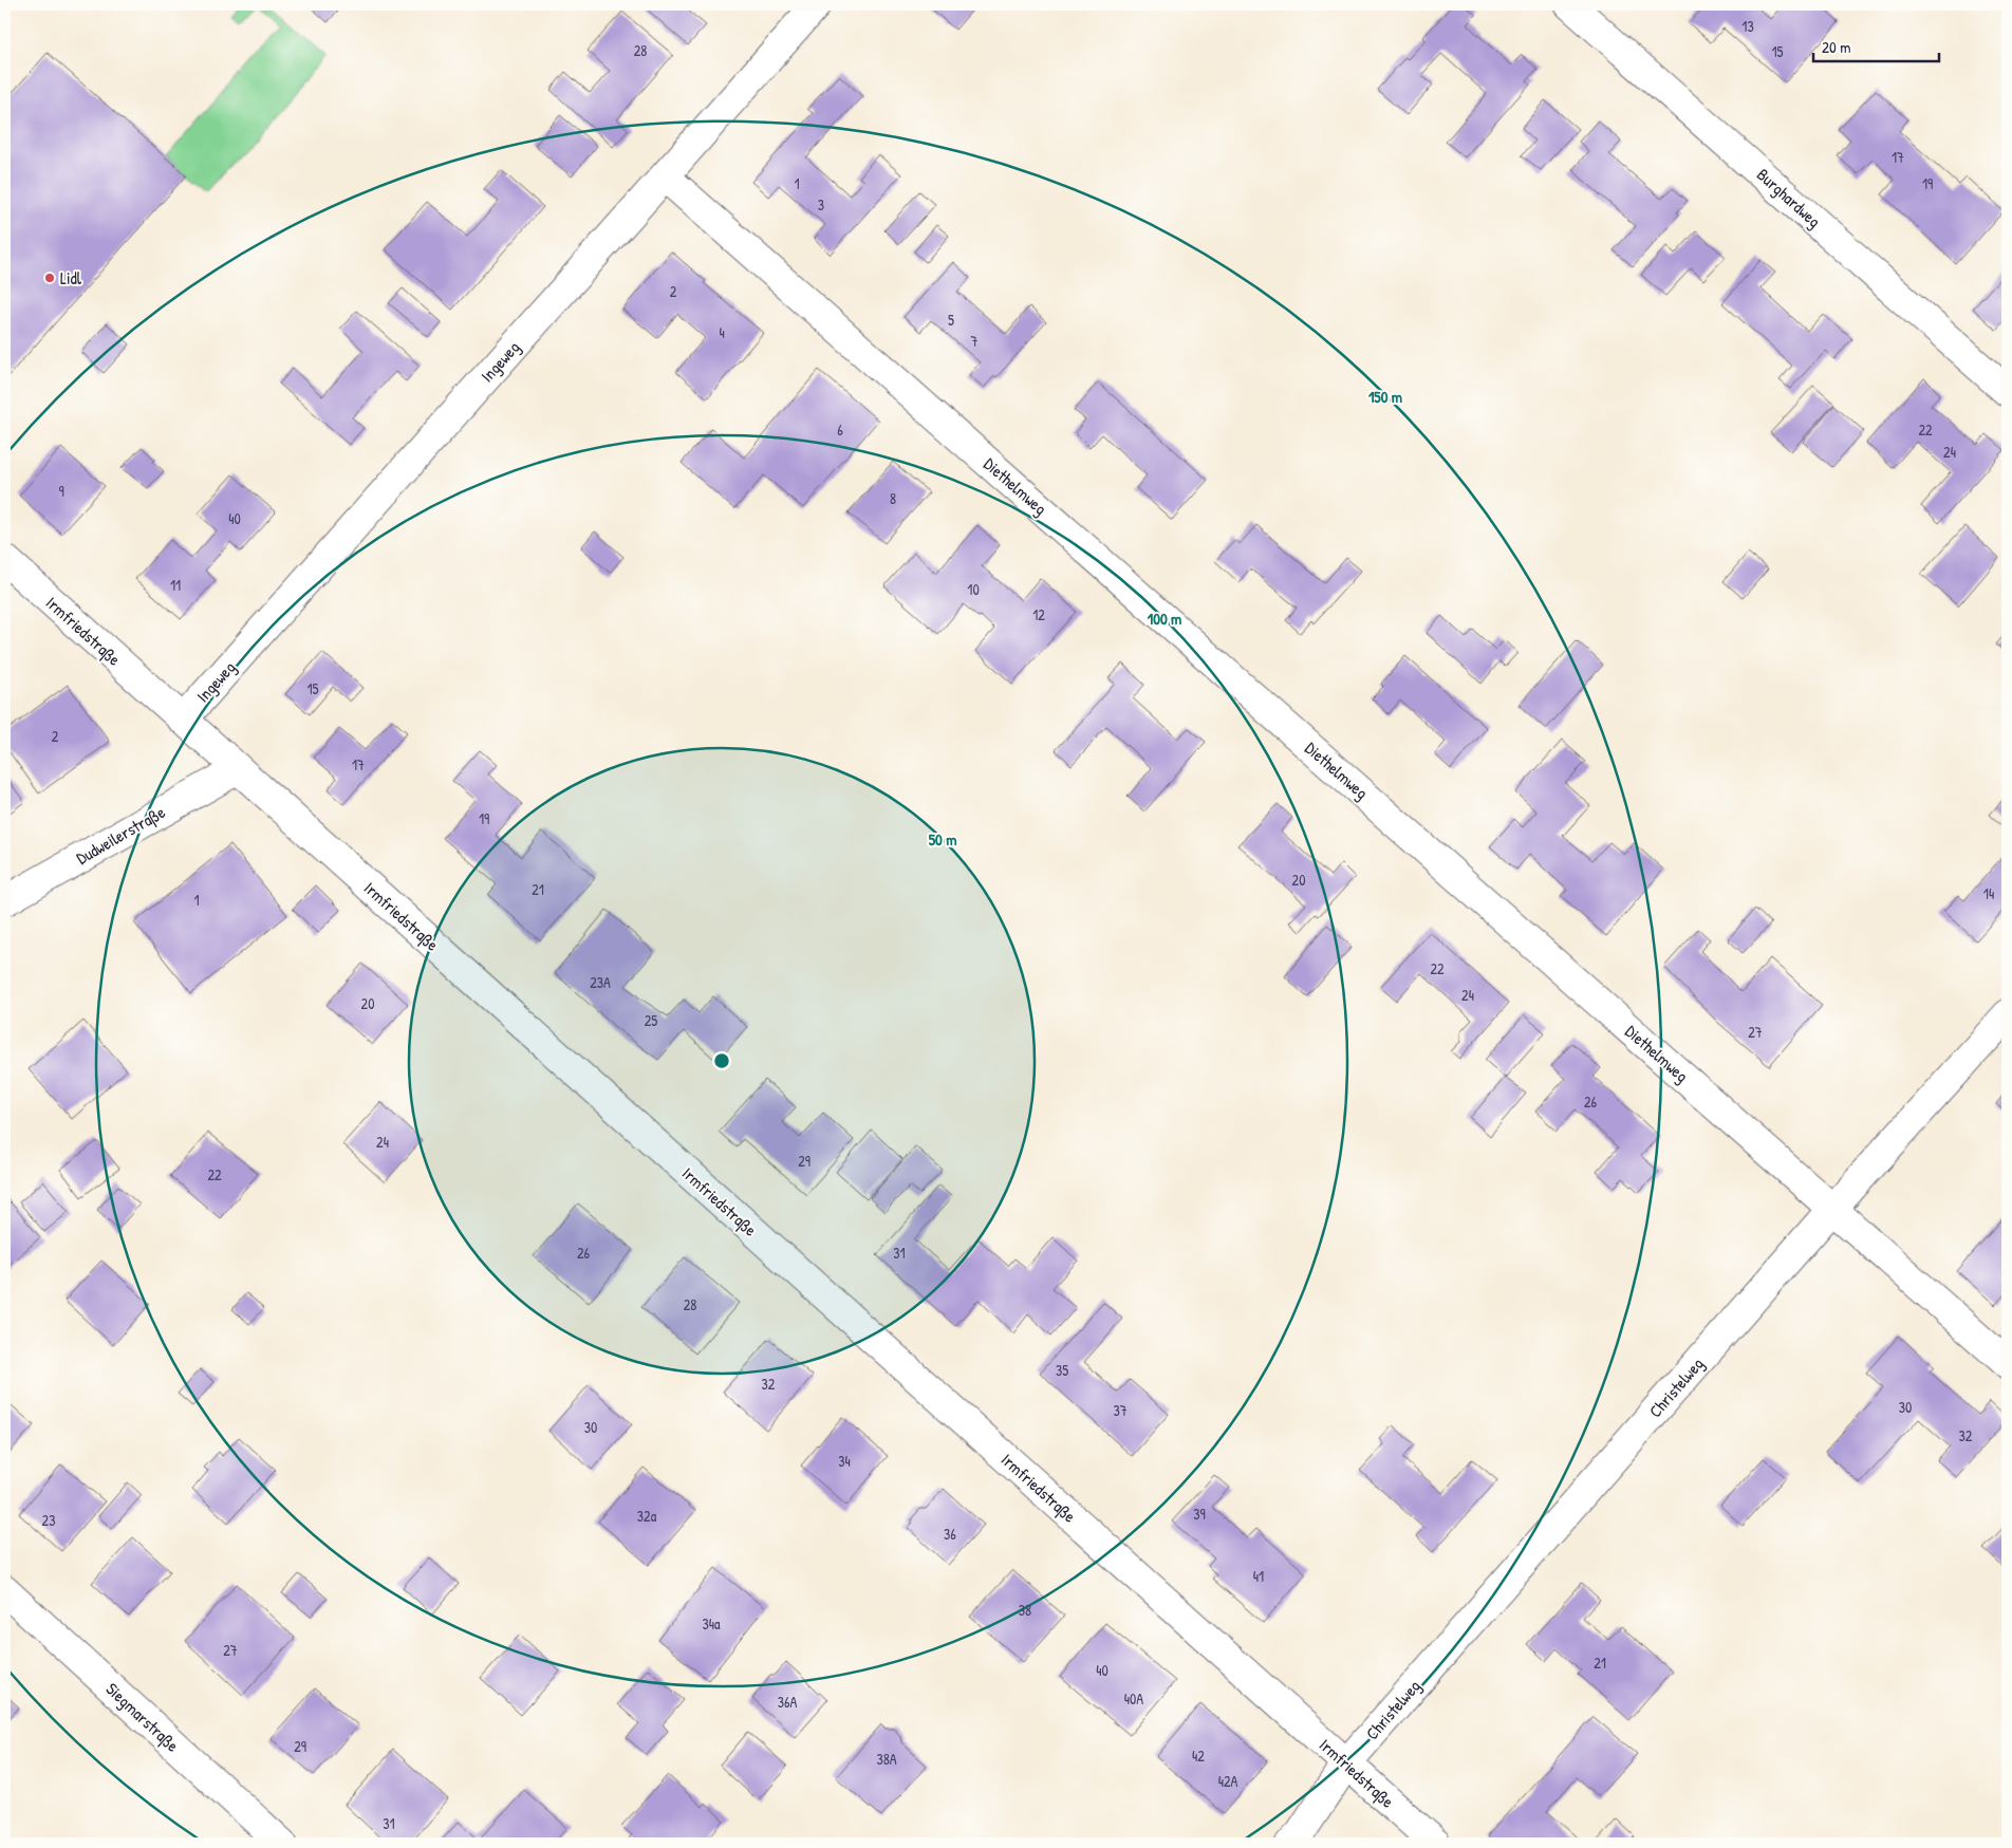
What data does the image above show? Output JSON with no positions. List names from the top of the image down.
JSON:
{
  "streets": {
    "street": [
      "Burghardweg",
      "Ingeweg",
      "Diethelmweg",
      "Irmfriedstraße",
      "Dudweilerstraße",
      "Christelweg",
      "Siegmarstraße"
    ]
  },
  "crossings": [
    ["Ingeweg", "Diethelmweg"],
    ["Ingeweg", "Irmfriedstraße"],
    ["Diethelmweg", "Christelweg"],
    ["Irmfriedstraße", "Dudweilerstraße"],
    ["Irmfriedstraße", "Christelweg"]
  ],
  "places": ["Lidl"],
  "house_numbers": [
    "13",
    "28",
    "15",
    "17",
    "1",
    "19",
    "3",
    "2",
    "5",
    "4",
    "7",
    "6",
    "22",
    "24",
    "9",
    "8",
    "40",
    "11",
    "10",
    "12",
    "15",
    "2",
    "17",
    "19",
    "20",
    "21",
    "14",
    "1",
    "22",
    "23A",
    "24",
    "20",
    "25",
    "27",
    "26",
    "24",
    "29",
    "22",
    "26",
    "31",
    "28",
    "35",
    "32",
    "30",
    "37",
    "30",
    "32",
    "34",
    "39",
    "32a",
    "23",
    "36",
    "41",
    "38",
    "34a",
    "27",
    "21",
    "40",
    "40A",
    "36A",
    "29",
    "42",
    "38A",
    "42A",
    "31"
  ],
  "scale_bar": "20 m",
  "rings": ["150 m", "100 m", "50 m"]
}
